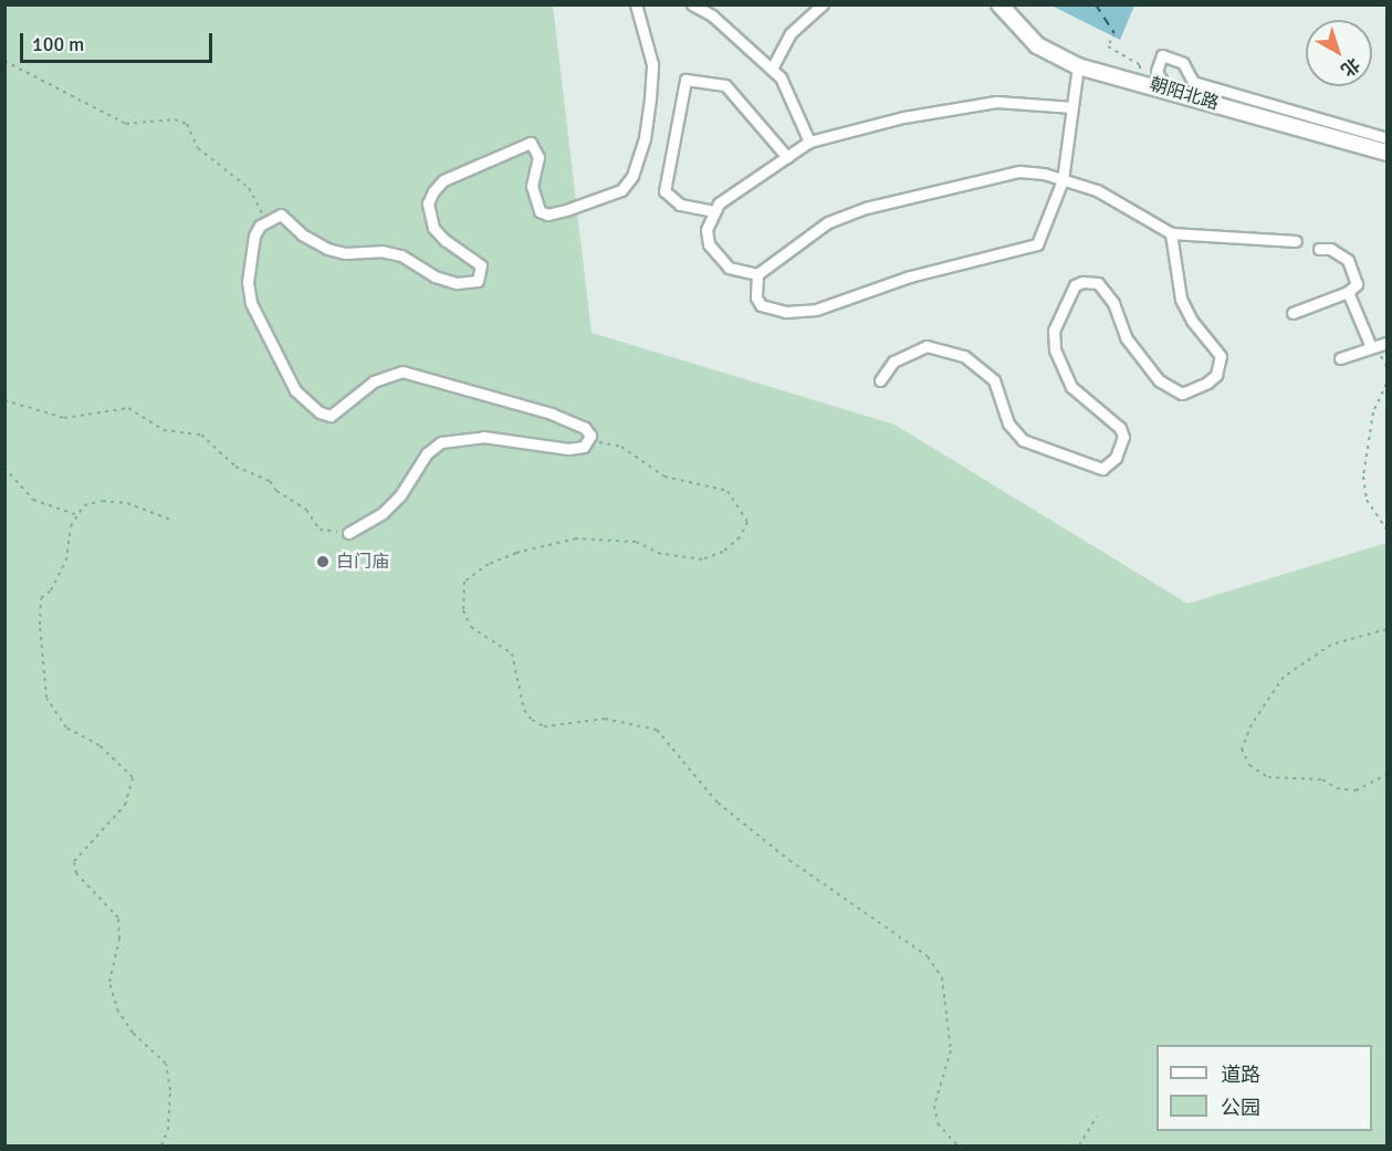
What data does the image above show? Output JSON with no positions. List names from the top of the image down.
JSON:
{
  "streets": {
    "main road": ["朝阳北路"]
  },
  "places": ["白门庙"],
  "legend": ["道路", "公园"],
  "scale_bar": "100 m",
  "north": "bottom right"
}
